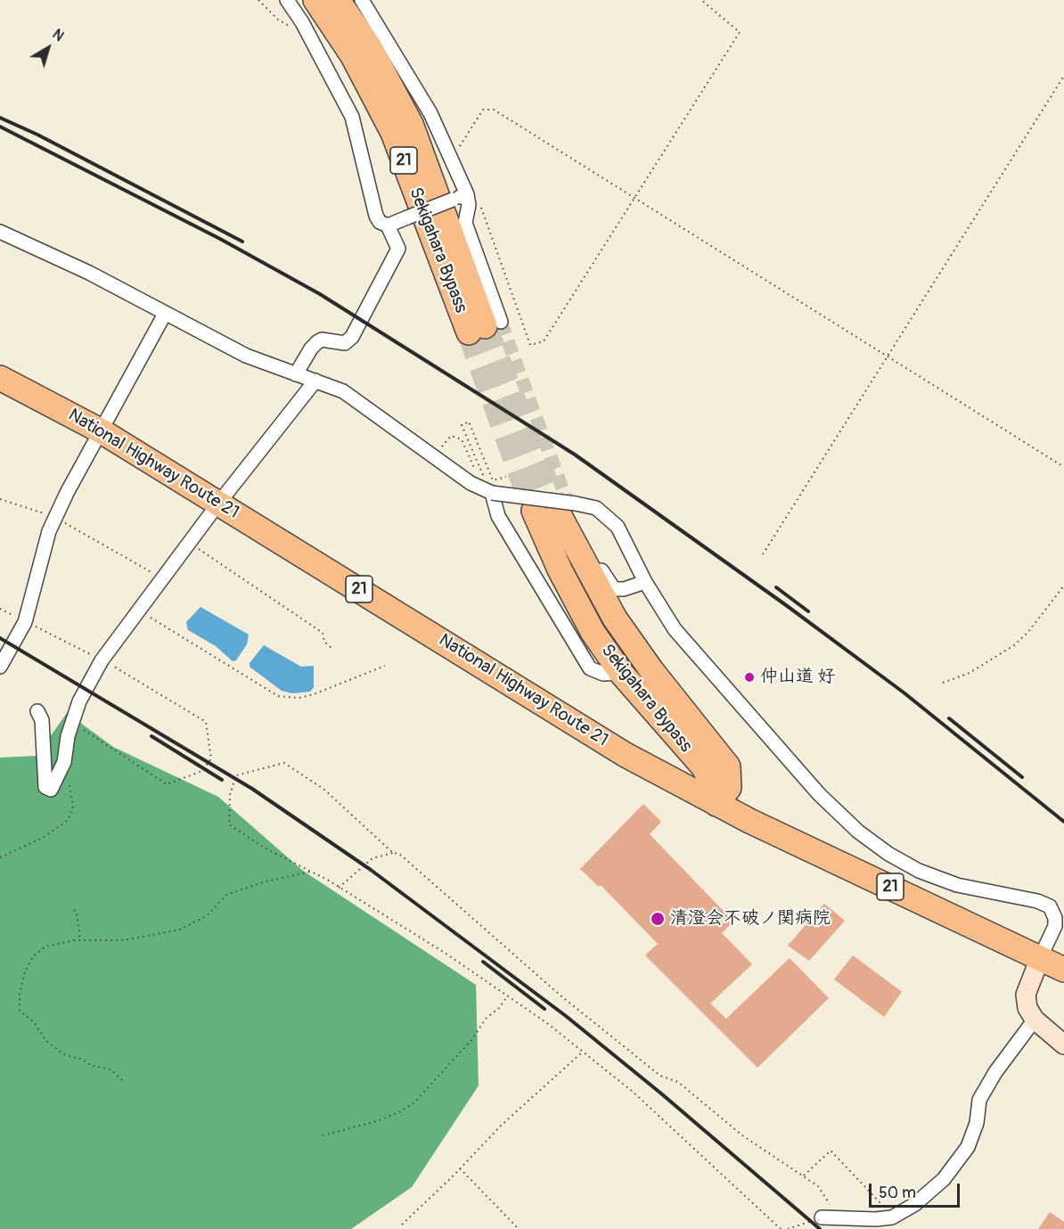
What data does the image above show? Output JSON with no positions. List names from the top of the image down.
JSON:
{
  "streets": {
    "highway": ["21", "Sekigahara Bypass", "National Highway Route 21"]
  },
  "crossings": [
    ["Sekigahara Bypass", "National Highway Route 21"]
  ],
  "places": ["仲山道 好", "清澄会不破ノ関病院"],
  "scale_bar": "50 m",
  "north": "top right"
}
